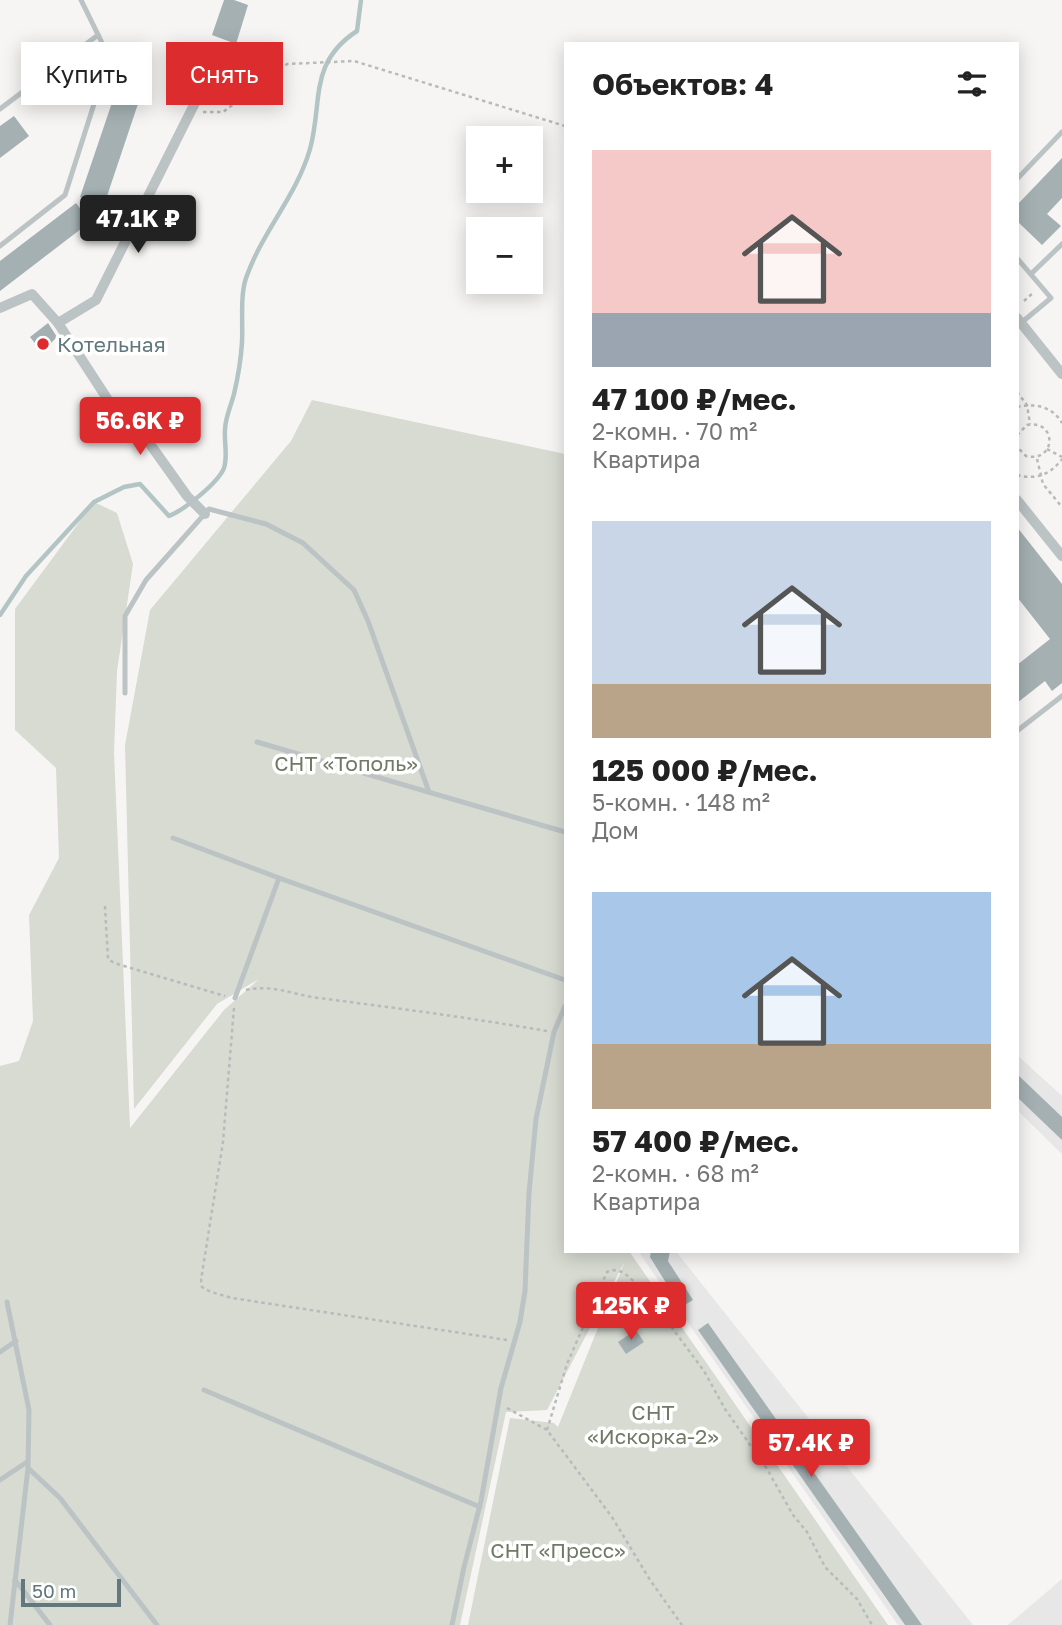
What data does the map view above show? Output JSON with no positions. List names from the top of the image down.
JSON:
{
  "parks": ["СНТ «Тополь»", "СНТ «Искорка-2»", "СНТ «Пресс»"],
  "places": ["Котельная"],
  "scale_bar": "50 m",
  "page": {
    "chip": ["Купить", "Снять"],
    "heading": "Объектов: 4",
    "map_buttons": ["+", "−"],
    "list": [
      {
        "name": "47 100 ₽/мес.",
        "note": "2-комн. · 70 m² · Квартира"
      },
      {
        "name": "125 000 ₽/мес.",
        "note": "5-комн. · 148 m² · Дом"
      },
      {
        "name": "57 400 ₽/мес.",
        "note": "2-комн. · 68 m² · Квартира"
      }
    ],
    "price": [
      "47.1K ₽",
      "56.6K ₽",
      "125K ₽",
      "57.4K ₽"
    ],
    "scale": "50 m"
  }
}
